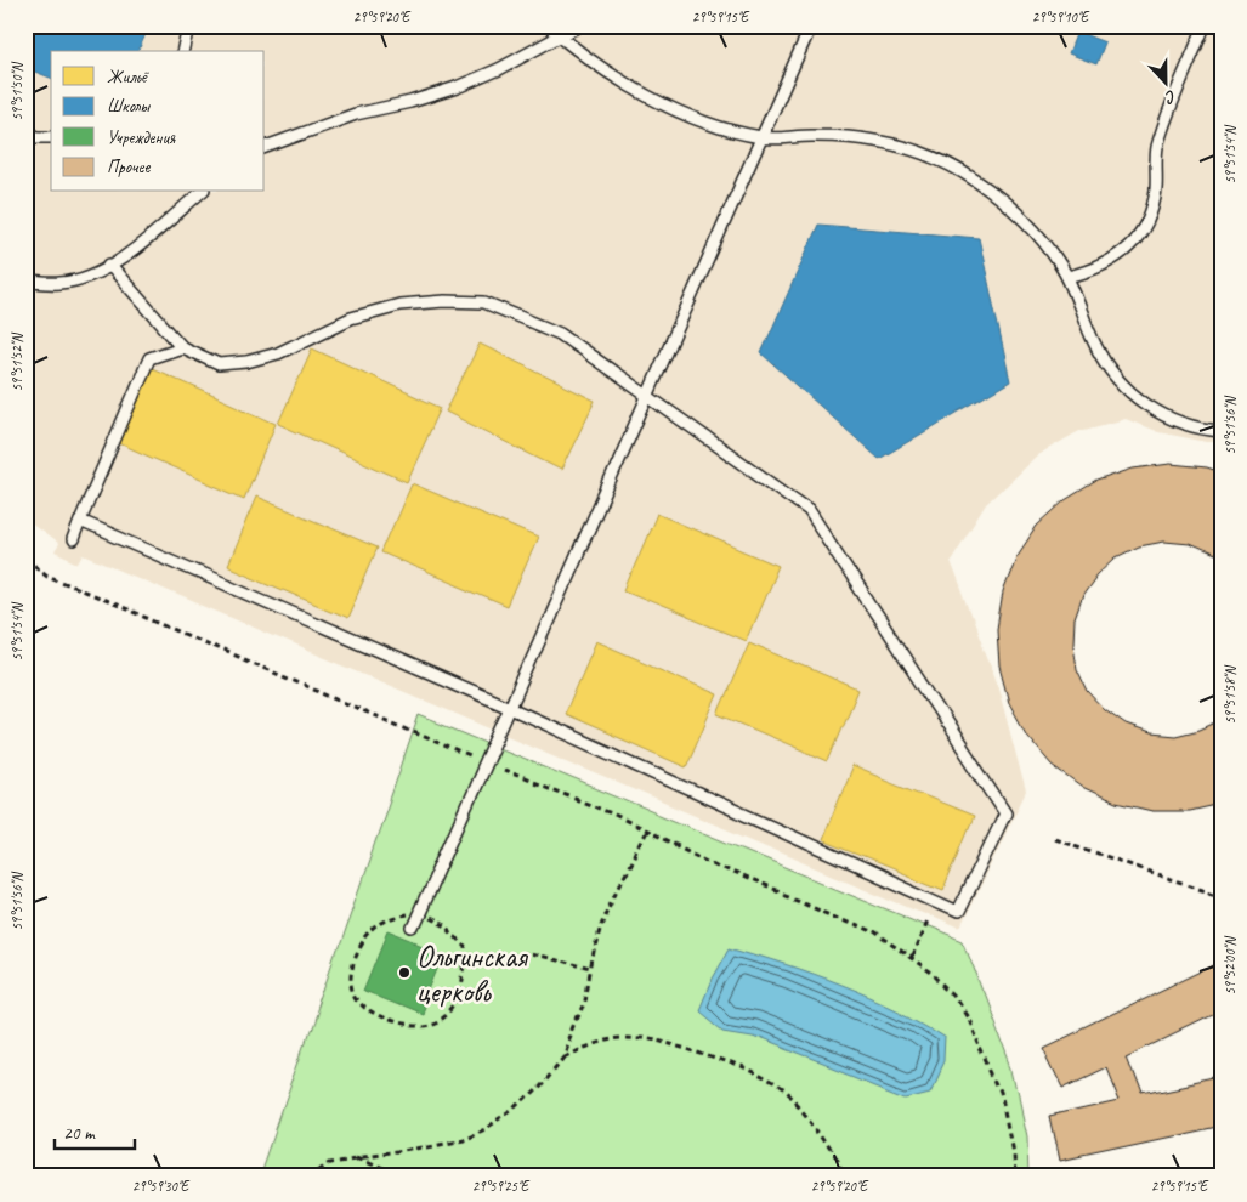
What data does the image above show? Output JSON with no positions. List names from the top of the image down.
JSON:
{
  "places": ["Ольгинская церковь"],
  "legend": [
    "Жильё",
    "Школы",
    "Учреждения",
    "Прочее"
  ],
  "scale_bar": "20 m",
  "north": "bottom",
  "coordinates": [
    "29°59'20\"E",
    "29°59'15\"E",
    "29°59'10\"E",
    "59°51'50\"N",
    "59°51'54\"N",
    "59°51'52\"N",
    "59°51'56\"N",
    "59°51'58\"N",
    "59°52'00\"N",
    "29°59'30\"E",
    "29°59'25\"E"
  ]
}
